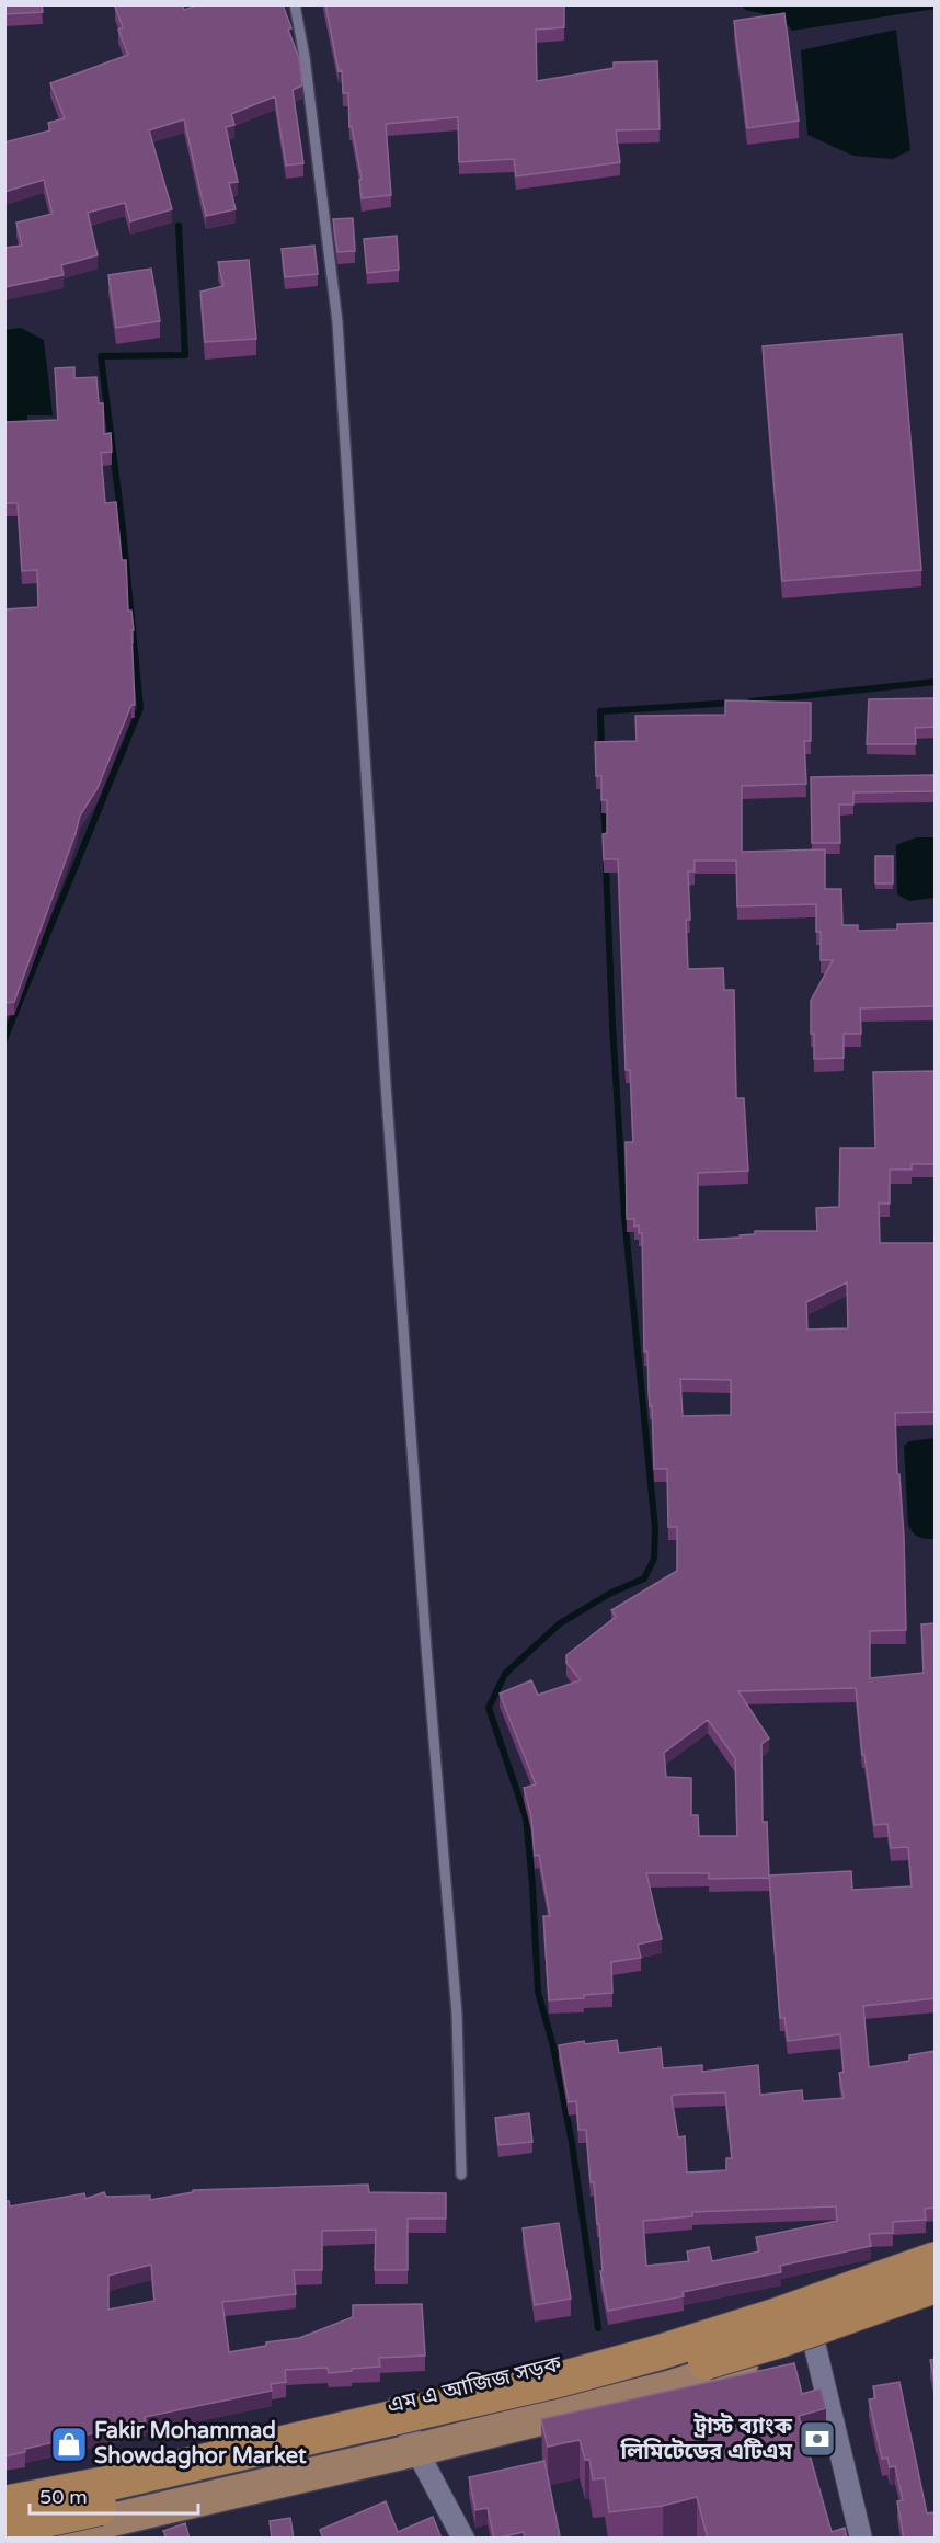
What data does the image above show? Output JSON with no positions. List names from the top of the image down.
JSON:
{
  "streets": {
    "main road": ["এম এ আজিজ সড়ক"]
  },
  "places": {
    "bank": ["ট্রাস্ট ব্যাংক লিমিটেডের এটিএম"],
    "shop": ["Fakir Mohammad Showdaghor Market"]
  },
  "scale_bar": "50 m"
}
